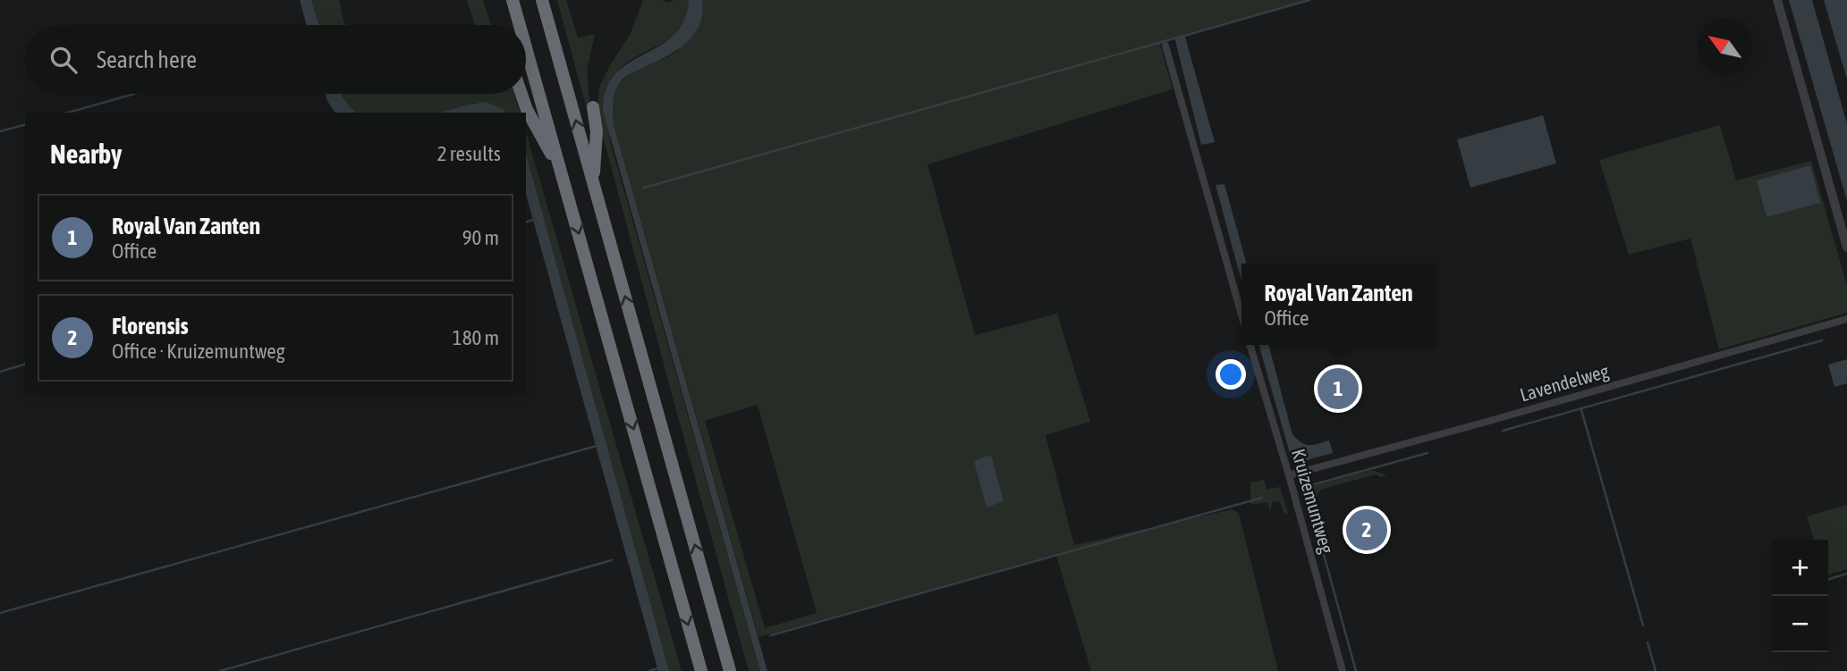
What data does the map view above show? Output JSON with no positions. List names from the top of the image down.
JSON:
{
  "streets": {
    "street": ["Lavendelweg", "Kruizemuntweg"]
  },
  "crossings": [
    ["Lavendelweg", "Kruizemuntweg"]
  ],
  "north": "top left",
  "page": {
    "search": "Search here",
    "heading": ["Nearby", "2 results"],
    "list": [
      {
        "mark": "1",
        "name": "Royal Van Zanten",
        "note": "Office",
        "value": "90 m"
      },
      {
        "mark": "2",
        "name": "Florensis",
        "note": "Office · Kruizemuntweg",
        "value": "180 m"
      }
    ],
    "popup": ["Royal Van Zanten", "Office"],
    "pins": ["1", "2"],
    "map_buttons": ["+", "−"]
  }
}
